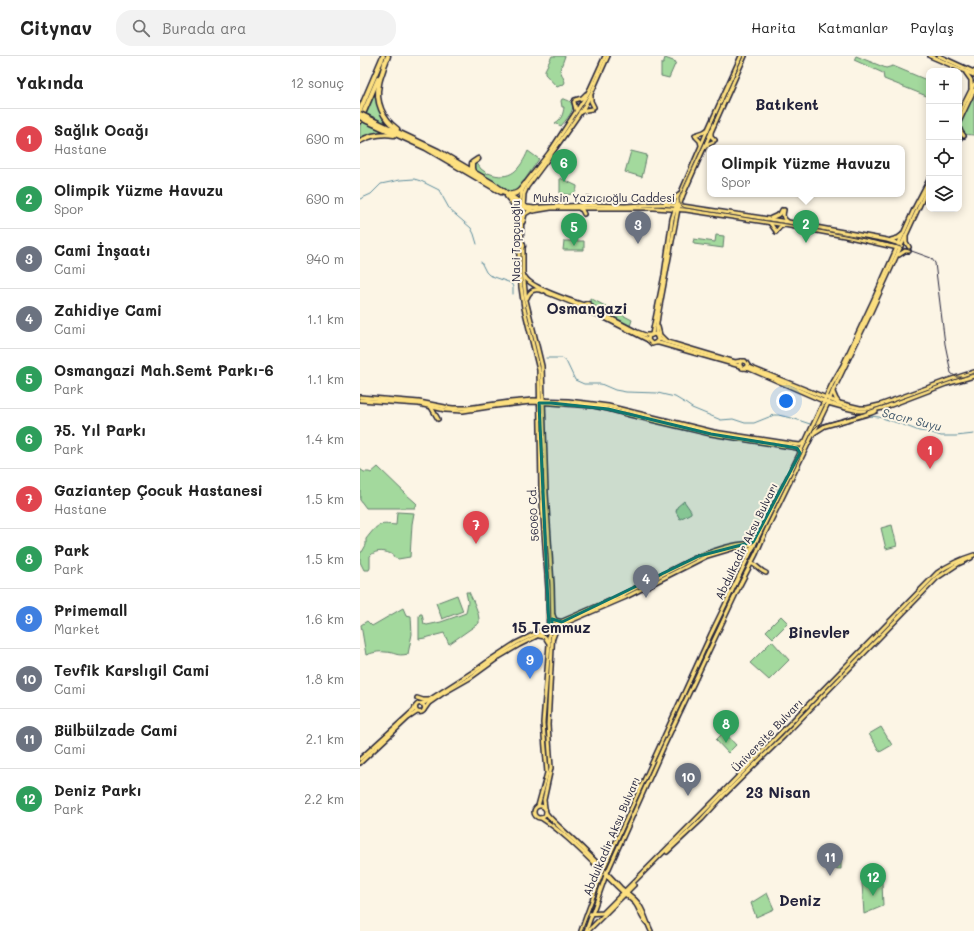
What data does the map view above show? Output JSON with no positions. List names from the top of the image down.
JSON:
{
  "streets": {
    "main road": [
      "Muhsin Yazıcıoğlu Caddesi",
      "Naci Topçuoğlu",
      "56060 Cd.",
      "Abdulkadir Aksu Bulvarı",
      "Üniversite Bulvarı"
    ]
  },
  "crossings": [
    ["Muhsin Yazıcıoğlu Caddesi", "Naci Topçuoğlu"],
    ["Muhsin Yazıcıoğlu Caddesi", "Abdulkadir Aksu Bulvarı"],
    ["Naci Topçuoğlu", "56060 Cd."],
    ["Abdulkadir Aksu Bulvarı", "Üniversite Bulvarı"]
  ],
  "districts": [
    "Batıkent",
    "Osmangazi",
    "15 Temmuz",
    "Binevler",
    "23 Nisan",
    "Deniz"
  ],
  "water": ["Sacır Suyu"],
  "page": {
    "header": "Citynav",
    "search": "Burada ara",
    "nav": ["Harita", "Katmanlar", "Paylaş"],
    "heading": ["Yakında", "12 sonuç"],
    "map_buttons": ["+", "−"],
    "list": [
      {
        "mark": "1",
        "name": "Sağlık Ocağı",
        "note": "Hastane",
        "value": "690 m"
      },
      {
        "mark": "2",
        "name": "Olimpik Yüzme Havuzu",
        "note": "Spor",
        "value": "690 m"
      },
      {
        "mark": "3",
        "name": "Cami İnşaatı",
        "note": "Cami",
        "value": "940 m"
      },
      {
        "mark": "4",
        "name": "Zahidiye Cami",
        "note": "Cami",
        "value": "1.1 km"
      },
      {
        "mark": "5",
        "name": "Osmangazi Mah.Semt Parkı-6",
        "note": "Park",
        "value": "1.1 km"
      },
      {
        "mark": "6",
        "name": "75. Yıl Parkı",
        "note": "Park",
        "value": "1.4 km"
      },
      {
        "mark": "7",
        "name": "Gaziantep Çocuk Hastanesi",
        "note": "Hastane",
        "value": "1.5 km"
      },
      {
        "mark": "8",
        "name": "Park",
        "note": "Park",
        "value": "1.5 km"
      },
      {
        "mark": "9",
        "name": "Primemall",
        "note": "Market",
        "value": "1.6 km"
      },
      {
        "mark": "10",
        "name": "Tevfik Karslıgil Cami",
        "note": "Cami",
        "value": "1.8 km"
      },
      {
        "mark": "11",
        "name": "Bülbülzade Cami",
        "note": "Cami",
        "value": "2.1 km"
      },
      {
        "mark": "12",
        "name": "Deniz Parkı",
        "note": "Park",
        "value": "2.2 km"
      }
    ],
    "popup": ["Olimpik Yüzme Havuzu", "Spor"],
    "pins": [
      "6",
      "2",
      "3",
      "5",
      "1",
      "7",
      "4",
      "9",
      "8",
      "10",
      "11",
      "12"
    ]
  }
}
